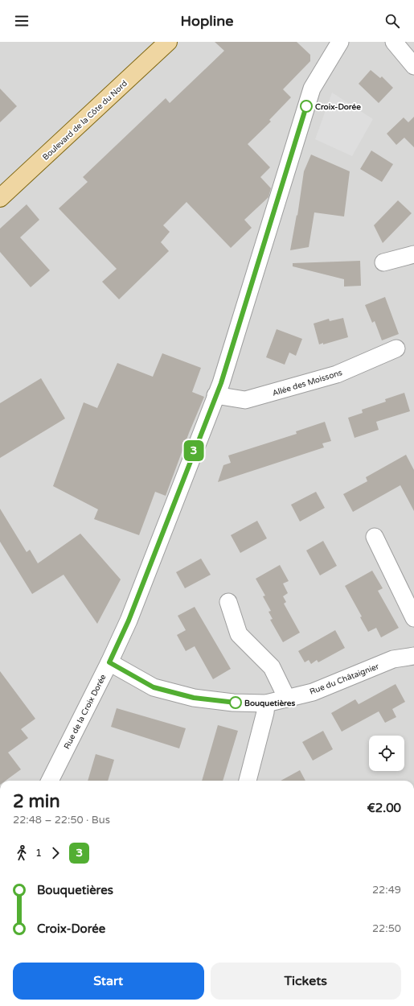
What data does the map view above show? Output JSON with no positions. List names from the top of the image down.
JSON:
{
  "streets": {
    "main road": ["Boulevard de la Côte du Nord"],
    "street": ["Allée des Moissons", "Rue du Châtaignier", "Rue de la Croix Dorée"]
  },
  "crossings": [
    ["Allée des Moissons", "Rue de la Croix Dorée"],
    ["Rue du Châtaignier", "Rue de la Croix Dorée"]
  ],
  "places": ["Croix-Dorée", "Bouquetières"],
  "lines": ["bus line 3"],
  "page": {
    "header": "Hopline",
    "on_map": "3",
    "heading": ["2 min", "22:48 – 22:50 · Bus", "€2.00"],
    "legs": ["1", "3"],
    "list": [
      {
        "name": "Bouquetières",
        "value": "22:49"
      },
      {
        "name": "Croix-Dorée",
        "value": "22:50"
      }
    ],
    "buttons": ["Start", "Tickets"]
  }
}
